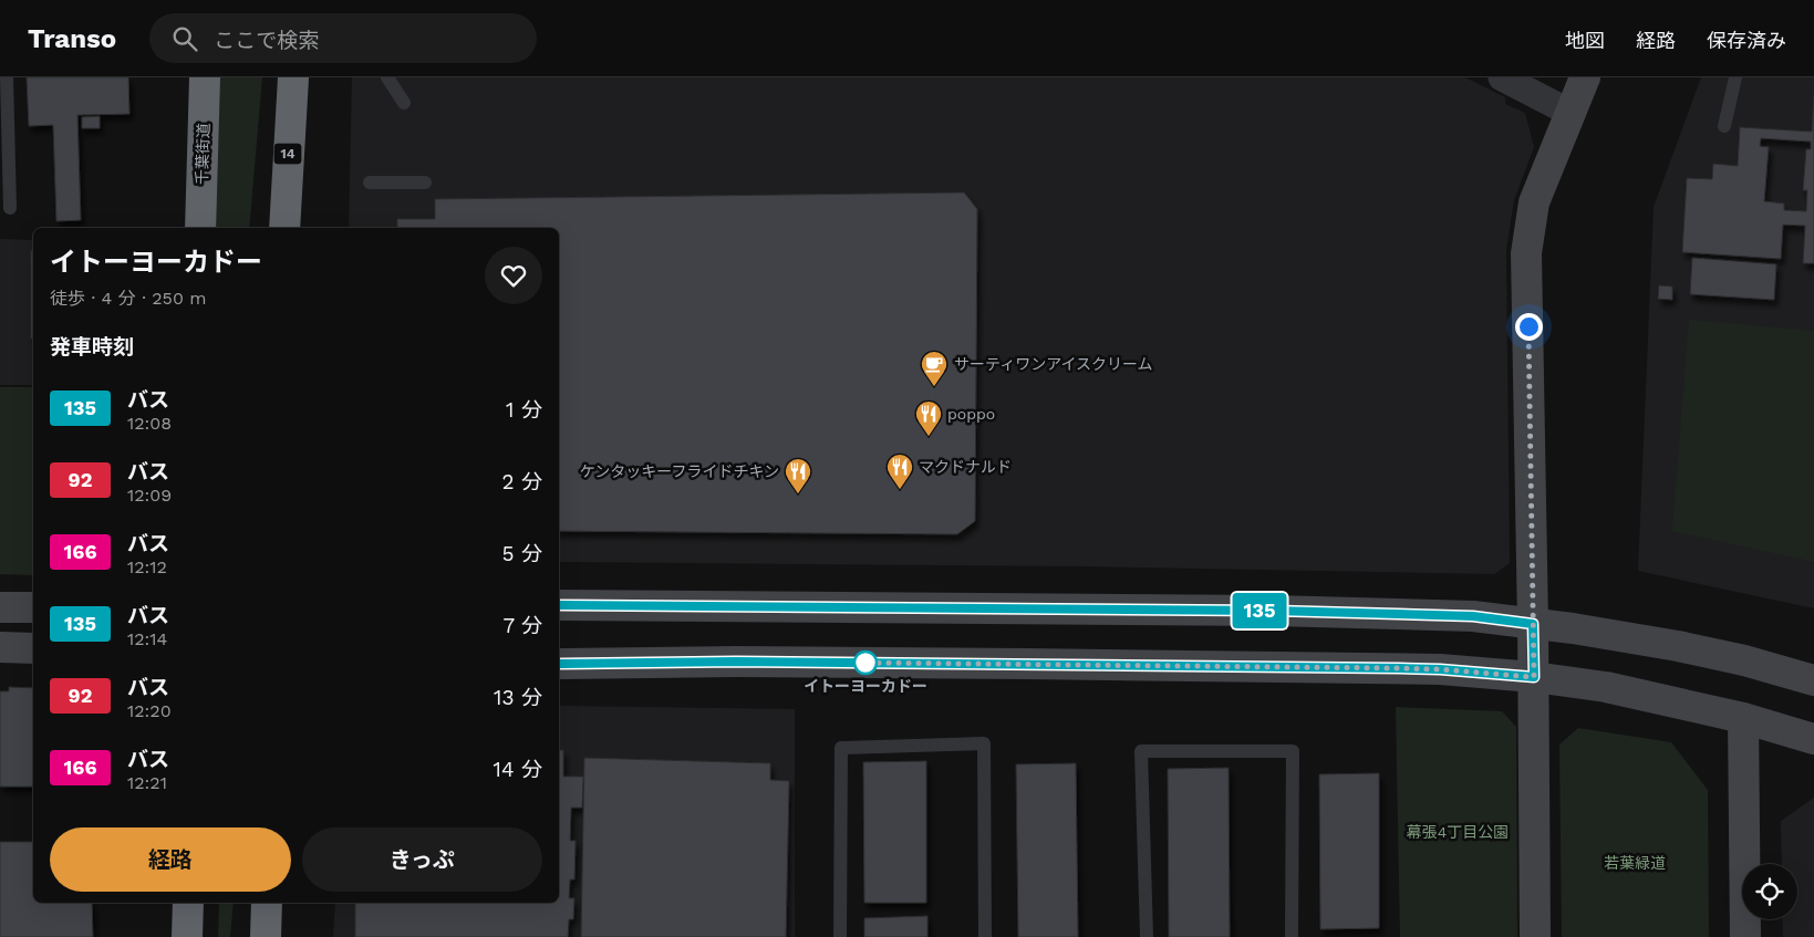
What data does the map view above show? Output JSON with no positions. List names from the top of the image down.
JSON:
{
  "streets": {
    "highway": ["千葉街道", "14"]
  },
  "parks": ["幕張4丁目公園", "若葉緑道"],
  "places": {
    "cafe": ["サーティワンアイスクリーム"],
    "restaurant": ["poppo", "マクドナルド", "ケンタッキーフライドチキン"],
    "other": ["イトーヨーカドー"]
  },
  "lines": ["bus line 135"],
  "page": {
    "header": "Transo",
    "search": "ここで検索",
    "nav": ["地図", "経路", "保存済み"],
    "on_map": "135",
    "heading": [
      ["イトーヨーカドー", "徒歩 · 4 分 · 250 m"],
      "発車時刻"
    ],
    "list": [
      {
        "mark": "135",
        "name": "バス",
        "note": "12:08",
        "value": "1 分"
      },
      {
        "mark": "92",
        "name": "バス",
        "note": "12:09",
        "value": "2 分"
      },
      {
        "mark": "166",
        "name": "バス",
        "note": "12:12",
        "value": "5 分"
      },
      {
        "mark": "135",
        "name": "バス",
        "note": "12:14",
        "value": "7 分"
      },
      {
        "mark": "92",
        "name": "バス",
        "note": "12:20",
        "value": "13 分"
      },
      {
        "mark": "166",
        "name": "バス",
        "note": "12:21",
        "value": "14 分"
      }
    ],
    "buttons": ["経路", "きっぷ"]
  }
}
